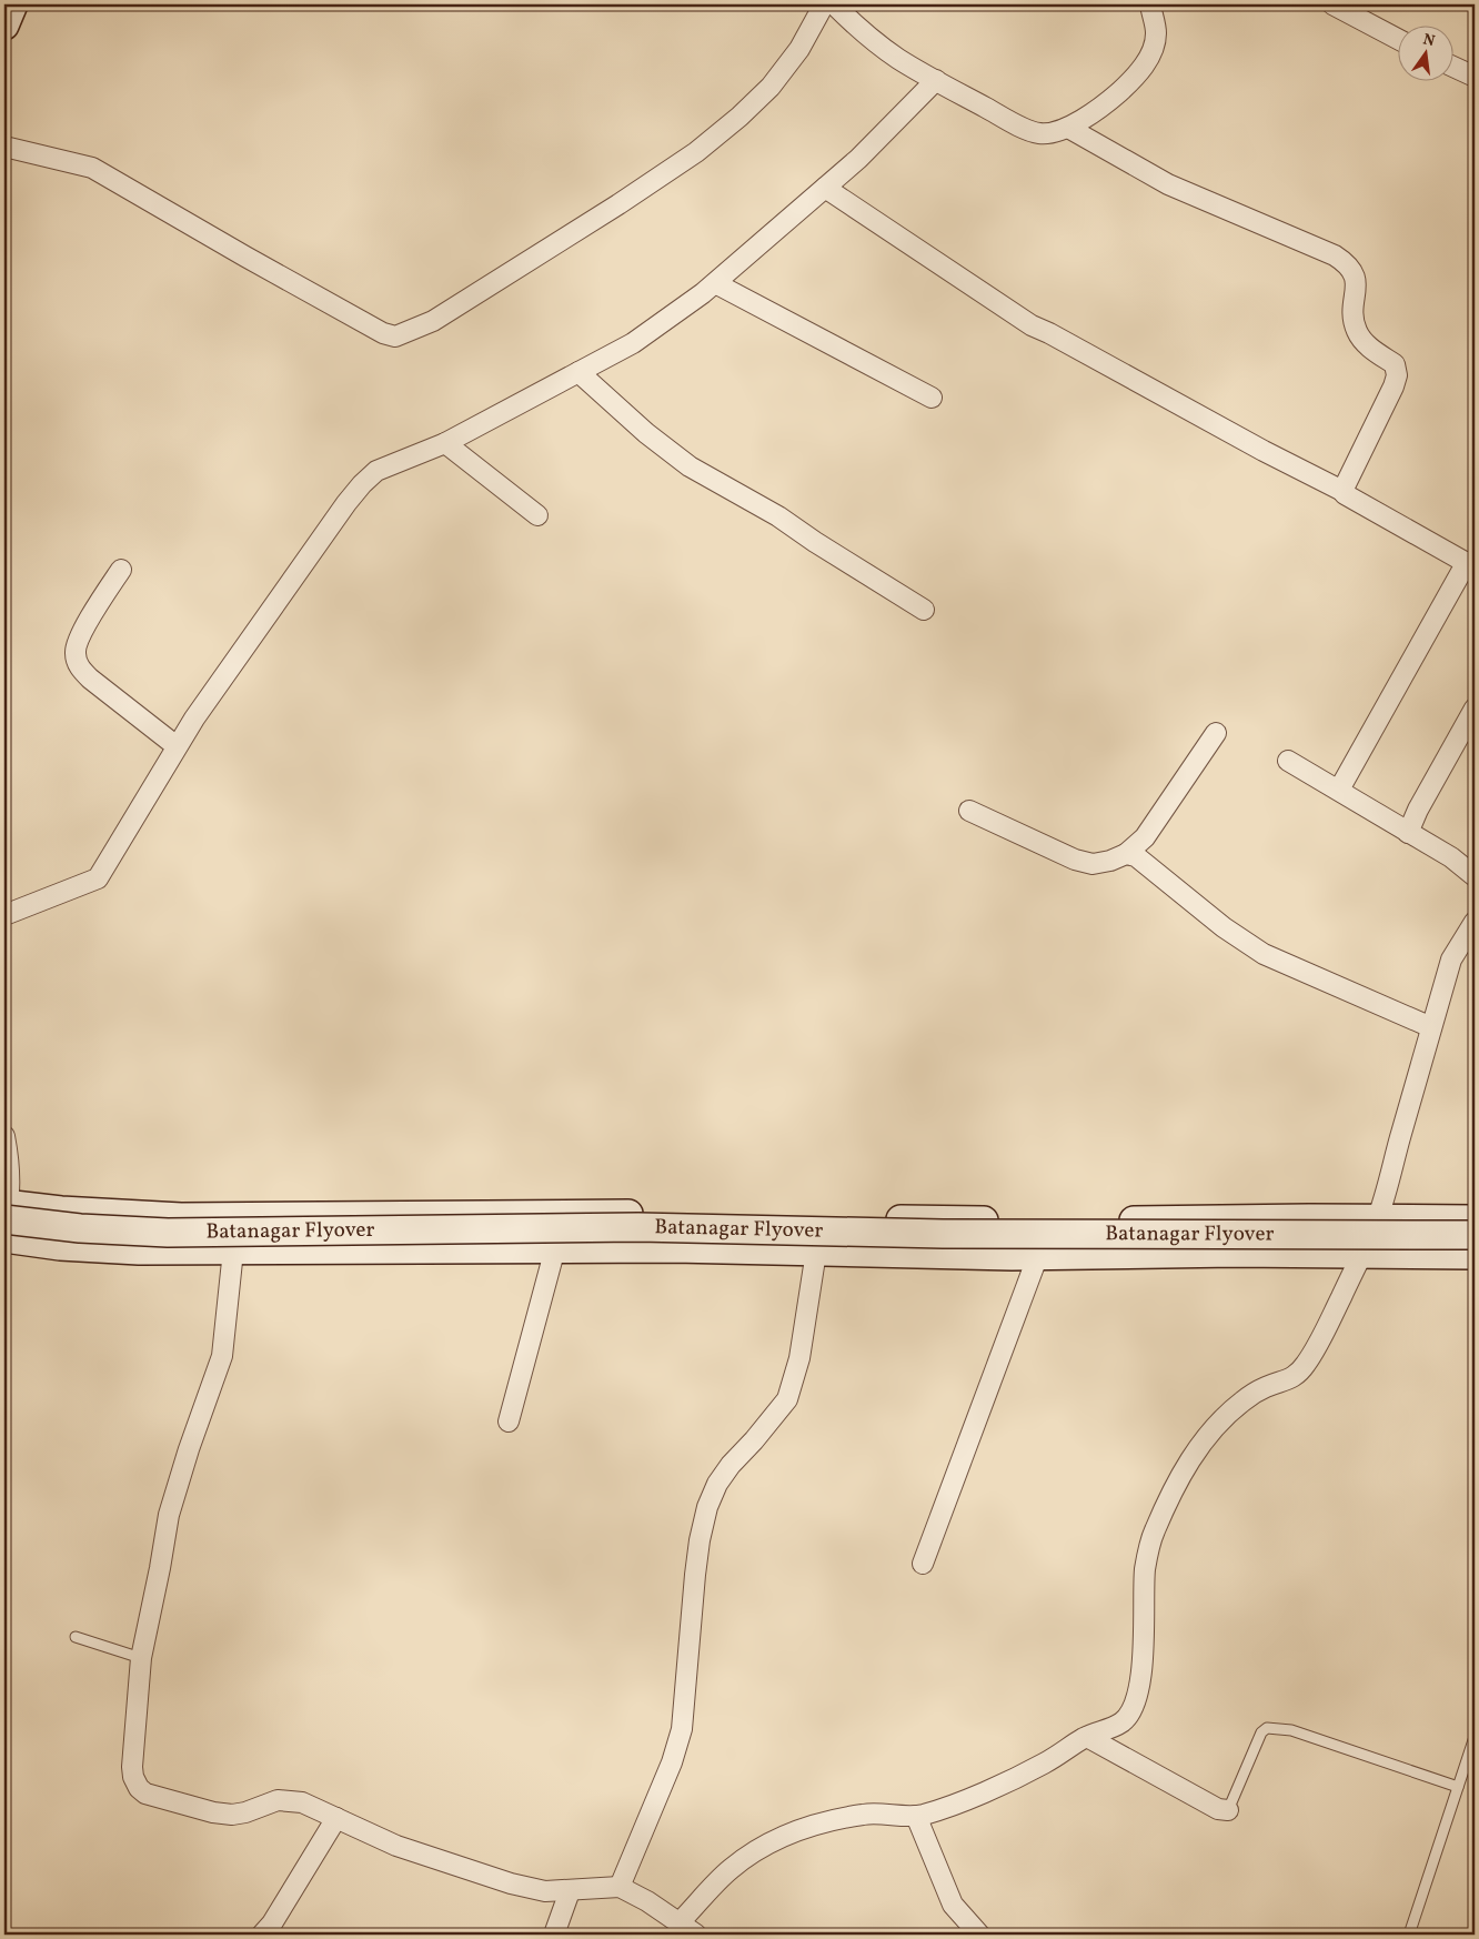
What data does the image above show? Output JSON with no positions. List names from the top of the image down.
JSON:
{
  "streets": {
    "street": ["Batanagar Flyover"]
  },
  "north": "top"
}
